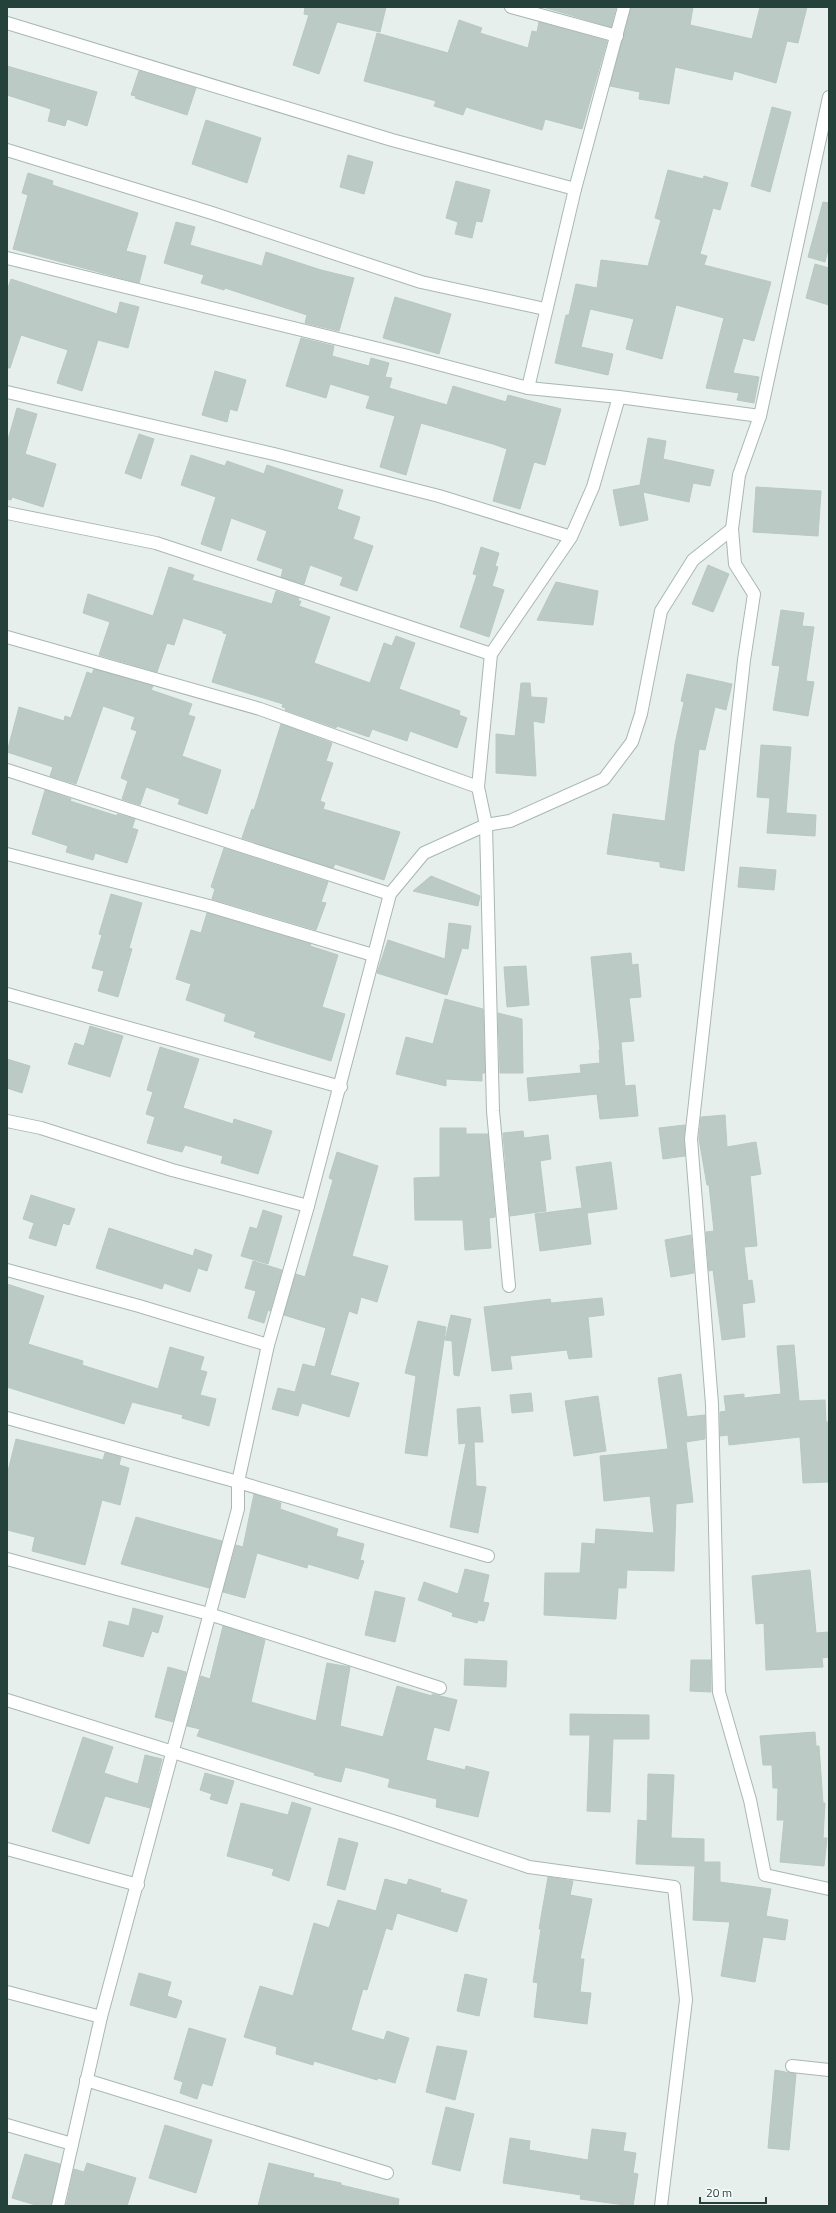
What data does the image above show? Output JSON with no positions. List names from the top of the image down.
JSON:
{
  "scale_bar": "20 m"
}
